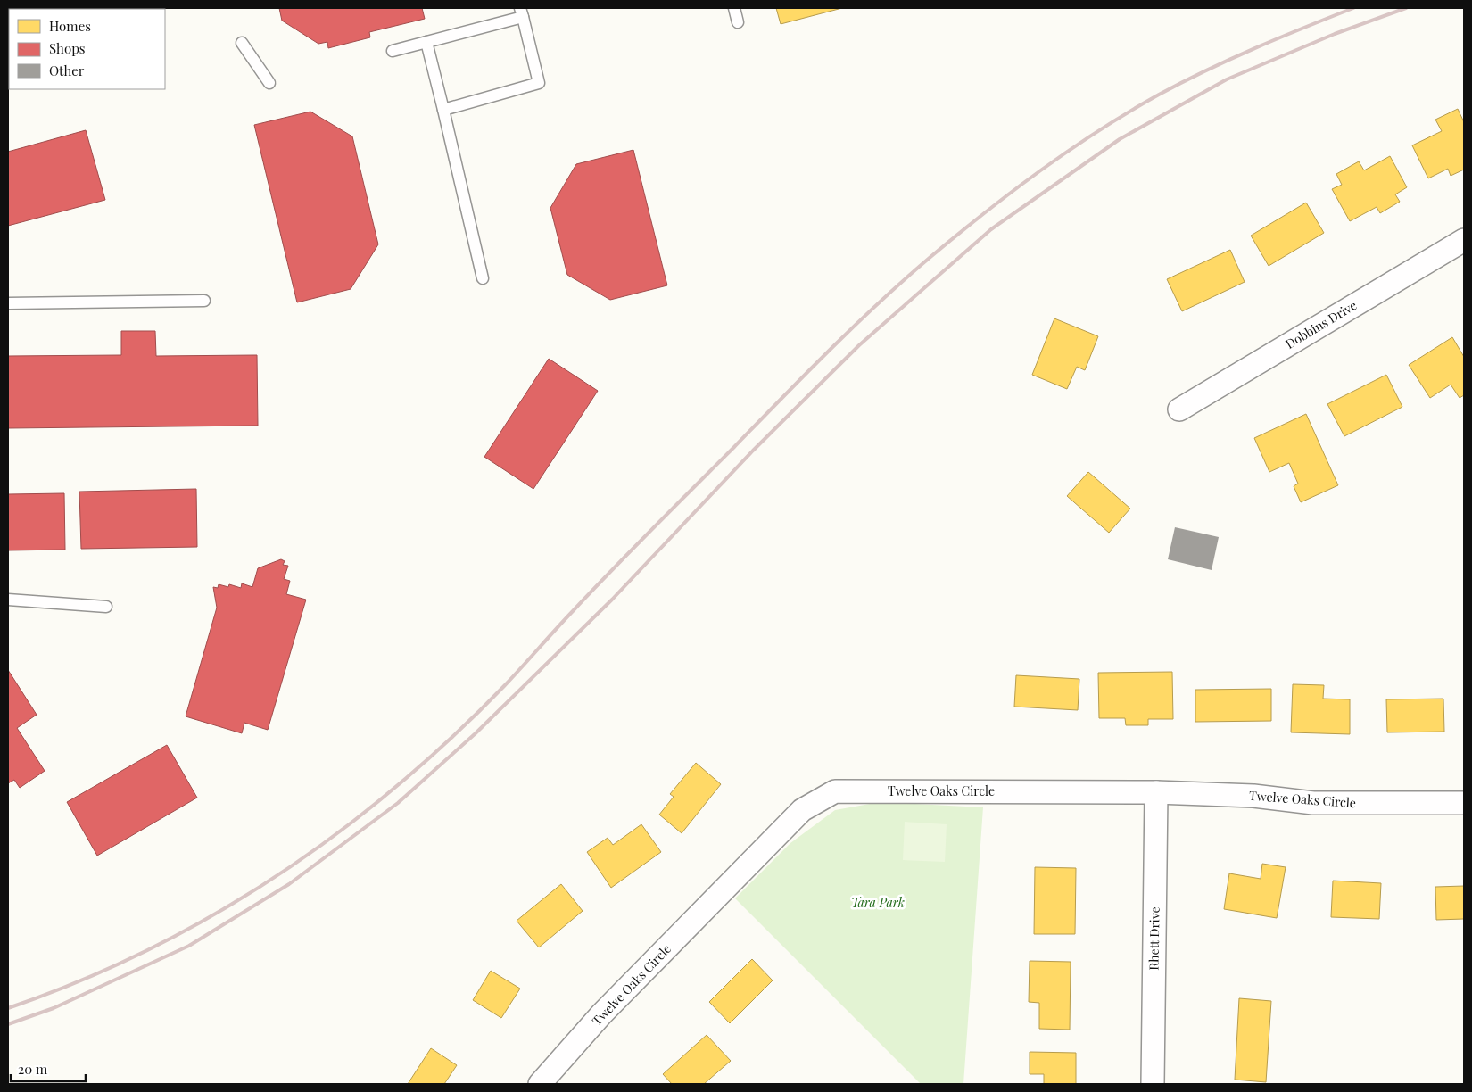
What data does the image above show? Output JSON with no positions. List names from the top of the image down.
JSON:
{
  "streets": {
    "street": ["Dobbins Drive", "Twelve Oaks Circle", "Rhett Drive"]
  },
  "crossings": [
    ["Twelve Oaks Circle", "Rhett Drive"]
  ],
  "parks": ["Tara Park"],
  "legend": ["Homes", "Shops", "Other"],
  "scale_bar": "20 m"
}
